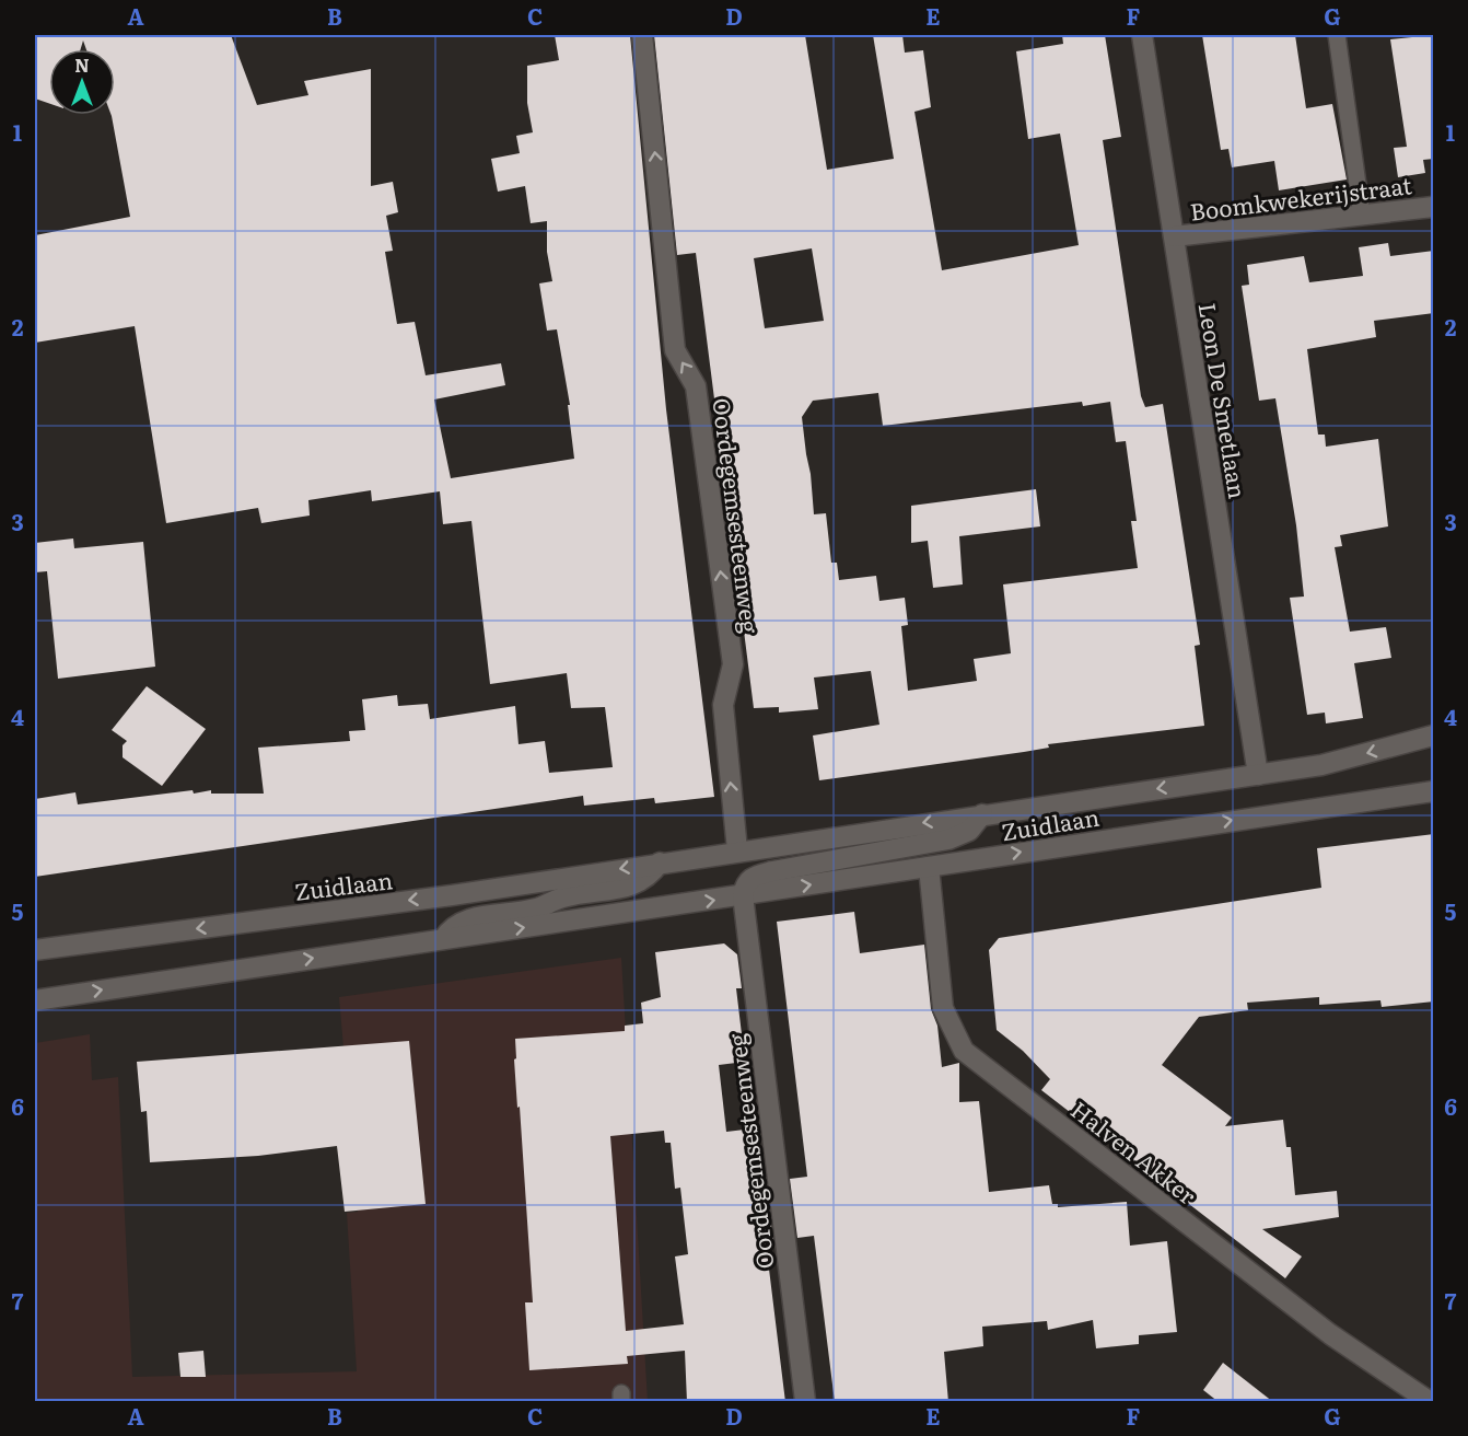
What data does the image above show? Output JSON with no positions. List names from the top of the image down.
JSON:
{
  "streets": {
    "main road": [
      "Boomkwekerijstraat",
      "Leon De Smetlaan",
      "Oordegemsesteenweg",
      "Zuidlaan",
      "Halven Akker"
    ]
  },
  "crossings": [
    ["Boomkwekerijstraat", "Leon De Smetlaan"],
    ["Leon De Smetlaan", "Zuidlaan"],
    ["Oordegemsesteenweg", "Zuidlaan"],
    ["Zuidlaan", "Halven Akker"]
  ],
  "one_way": ["Oordegemsesteenweg"],
  "north": "top",
  "grid": {
    "columns": [
      "A",
      "B",
      "C",
      "D",
      "E",
      "F",
      "G"
    ],
    "rows": [
      "1",
      "2",
      "3",
      "4",
      "5",
      "6",
      "7"
    ]
  }
}
